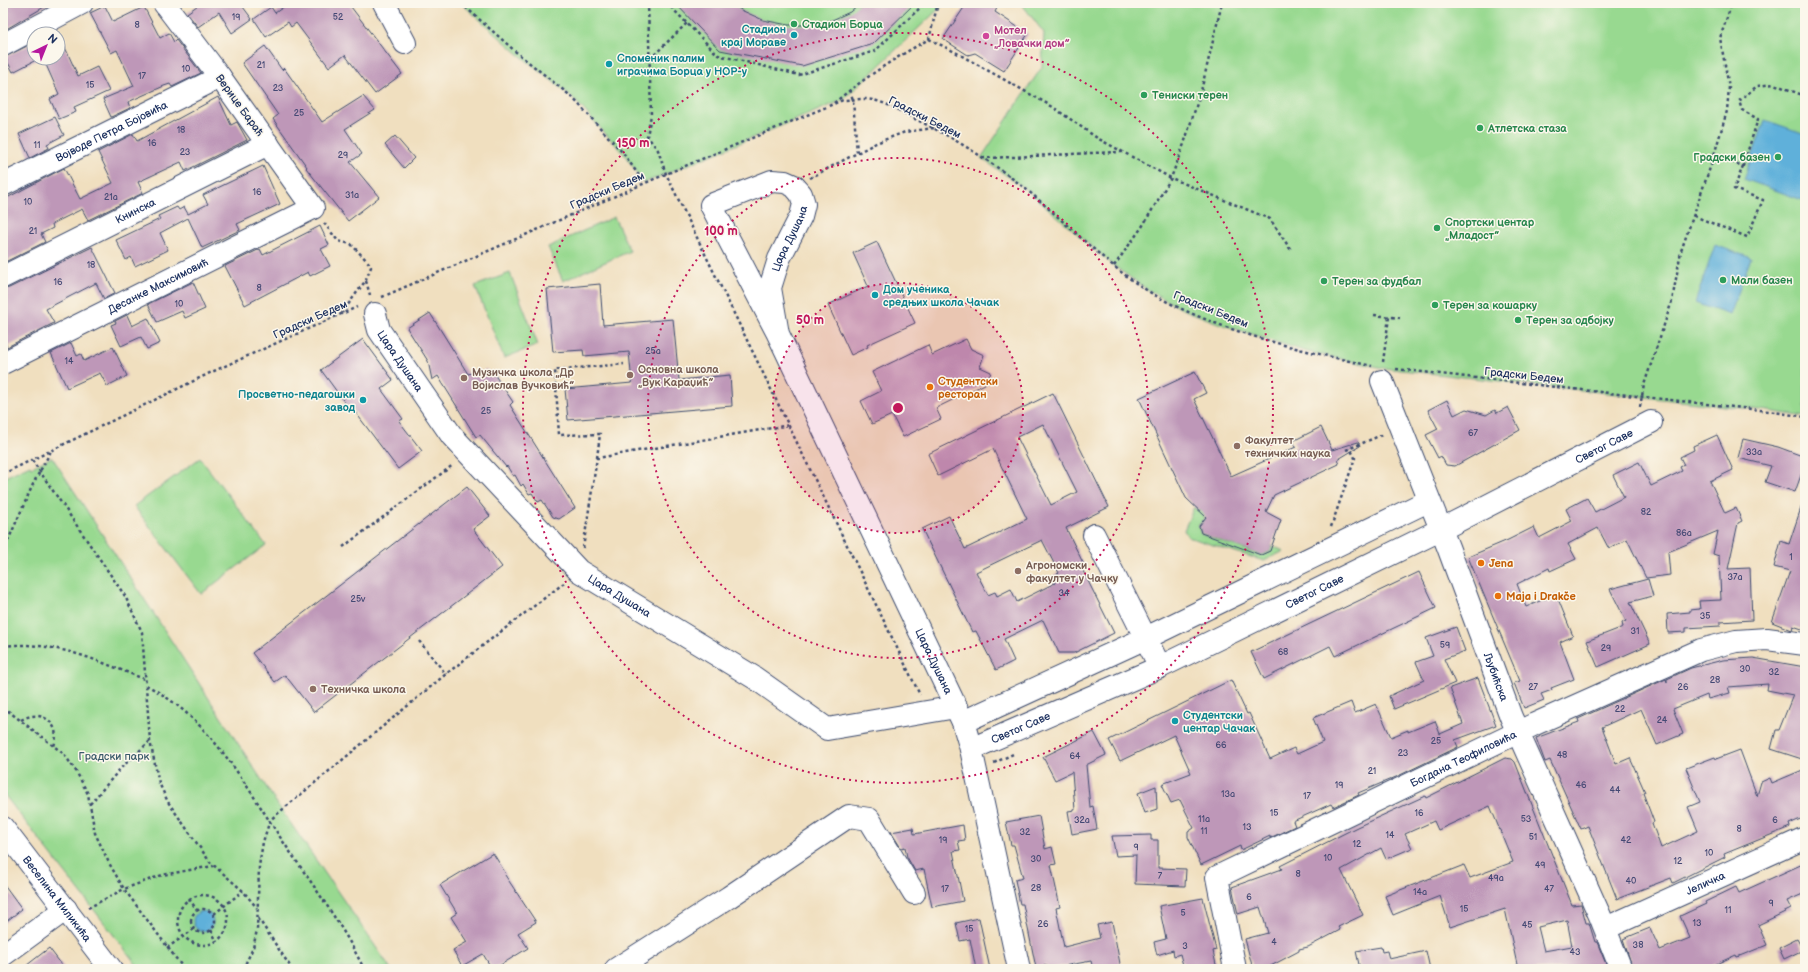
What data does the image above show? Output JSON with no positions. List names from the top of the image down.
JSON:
{
  "streets": {
    "street": [
      "Верице Бараћ",
      "Војводе Петра Бојовића",
      "Книнска",
      "Цара Душана",
      "Десанке Максимовић",
      "Светог Саве",
      "Љубићска",
      "Богдана Теофиловића",
      "Јеличка",
      "Веселина Миликића"
    ],
    "path": ["Градски Бедем"]
  },
  "crossings": [
    ["Верице Бараћ", "Војводе Петра Бојовића"],
    ["Верице Бараћ", "Книнска"],
    ["Верице Бараћ", "Десанке Максимовић"],
    ["Градски Бедем", "Цара Душана"],
    ["Градски Бедем", "Љубићска"],
    ["Цара Душана", "Светог Саве"],
    ["Светог Саве", "Љубићска"],
    ["Љубићска", "Богдана Теофиловића"],
    ["Љубићска", "Јеличка"]
  ],
  "parks": ["Градски парк"],
  "places": [
    "Стадион Борца",
    "Стадион крај Мораве",
    "Мотел „Ловачки дом”",
    "Споменик палим играчима Борца у НОР-у",
    "Тениски терен",
    "Атлетска стаза",
    "Градски базен",
    "Спортски центар „Младост”",
    "Мали базен",
    "Терен за фудбал",
    "Дом ученика средњих школа Чачак",
    "Терен за кошарку",
    "Терен за одбојку",
    "Основна школа „Вук Караџић”",
    "Музичка школа „Др Војислав Вучковић”",
    "Студентски ресторан",
    "Просветно-педагошки завод",
    "Факултет техничких наука",
    "Jena",
    "Агрономски факултет у Чачку",
    "Maja i Drakče",
    "Техничка школа",
    "Студентски центар Чачак"
  ],
  "house_numbers": [
    "19",
    "52",
    "8",
    "21",
    "10",
    "17",
    "15",
    "23",
    "25",
    "18",
    "16",
    "11",
    "23",
    "29",
    "16",
    "31a",
    "21a",
    "10",
    "21",
    "18",
    "16",
    "8",
    "10",
    "25a",
    "14",
    "25",
    "67",
    "33a",
    "82",
    "86a",
    "1",
    "37a",
    "34",
    "25v",
    "35",
    "31",
    "59",
    "29",
    "68",
    "30",
    "32",
    "28",
    "27",
    "26",
    "22",
    "24",
    "25",
    "66",
    "23",
    "48",
    "64",
    "21",
    "19",
    "46",
    "44",
    "13a",
    "17",
    "15",
    "16",
    "11a",
    "53",
    "32a",
    "6",
    "13",
    "8",
    "11",
    "32",
    "14",
    "51",
    "19",
    "42",
    "12",
    "9",
    "10",
    "10",
    "30",
    "12",
    "49",
    "8",
    "7",
    "49a",
    "40",
    "28",
    "17",
    "47",
    "14a",
    "6",
    "9",
    "15",
    "11",
    "5",
    "13",
    "26",
    "45",
    "15",
    "4",
    "38",
    "3",
    "43"
  ],
  "north": "top right",
  "rings": ["150 m", "100 m", "50 m"]
}
